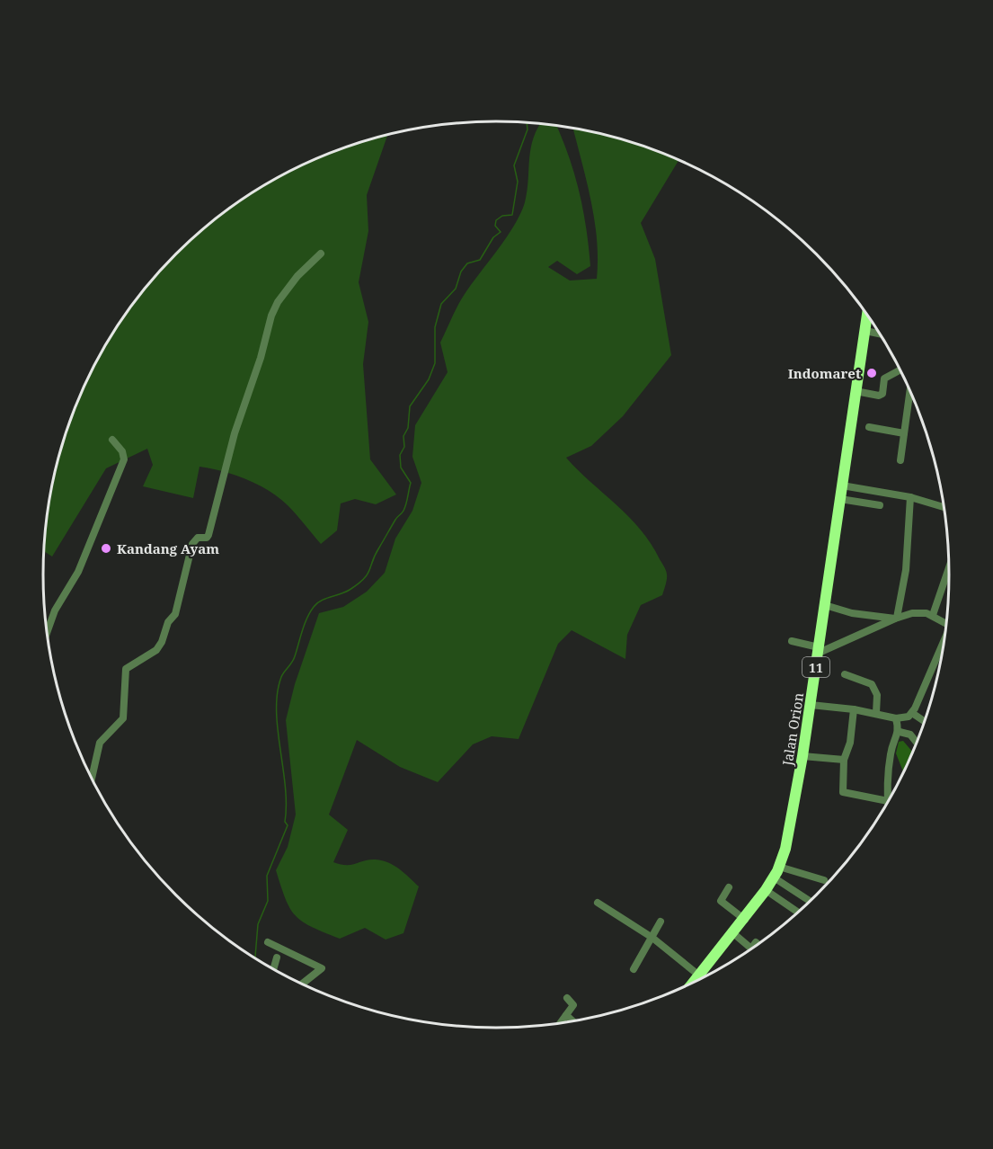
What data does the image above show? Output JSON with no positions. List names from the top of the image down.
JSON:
{
  "streets": {
    "highway": ["11", "Jalan Orion"]
  },
  "places": ["Indomaret", "Kandang Ayam"]
}
